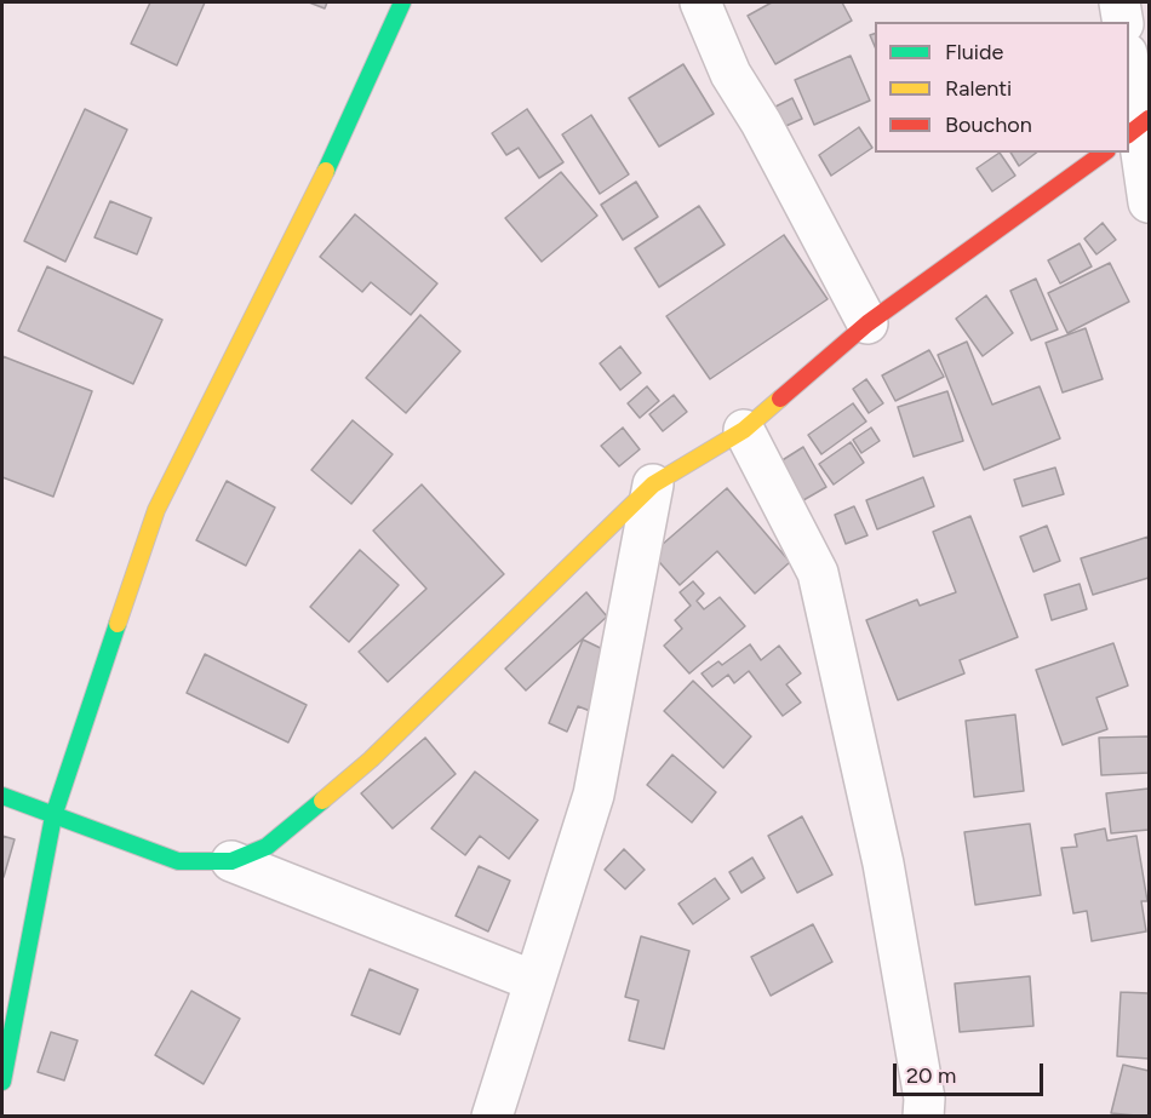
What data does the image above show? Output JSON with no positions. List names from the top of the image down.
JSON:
{
  "legend": ["Fluide", "Ralenti", "Bouchon"],
  "scale_bar": "20 m"
}
